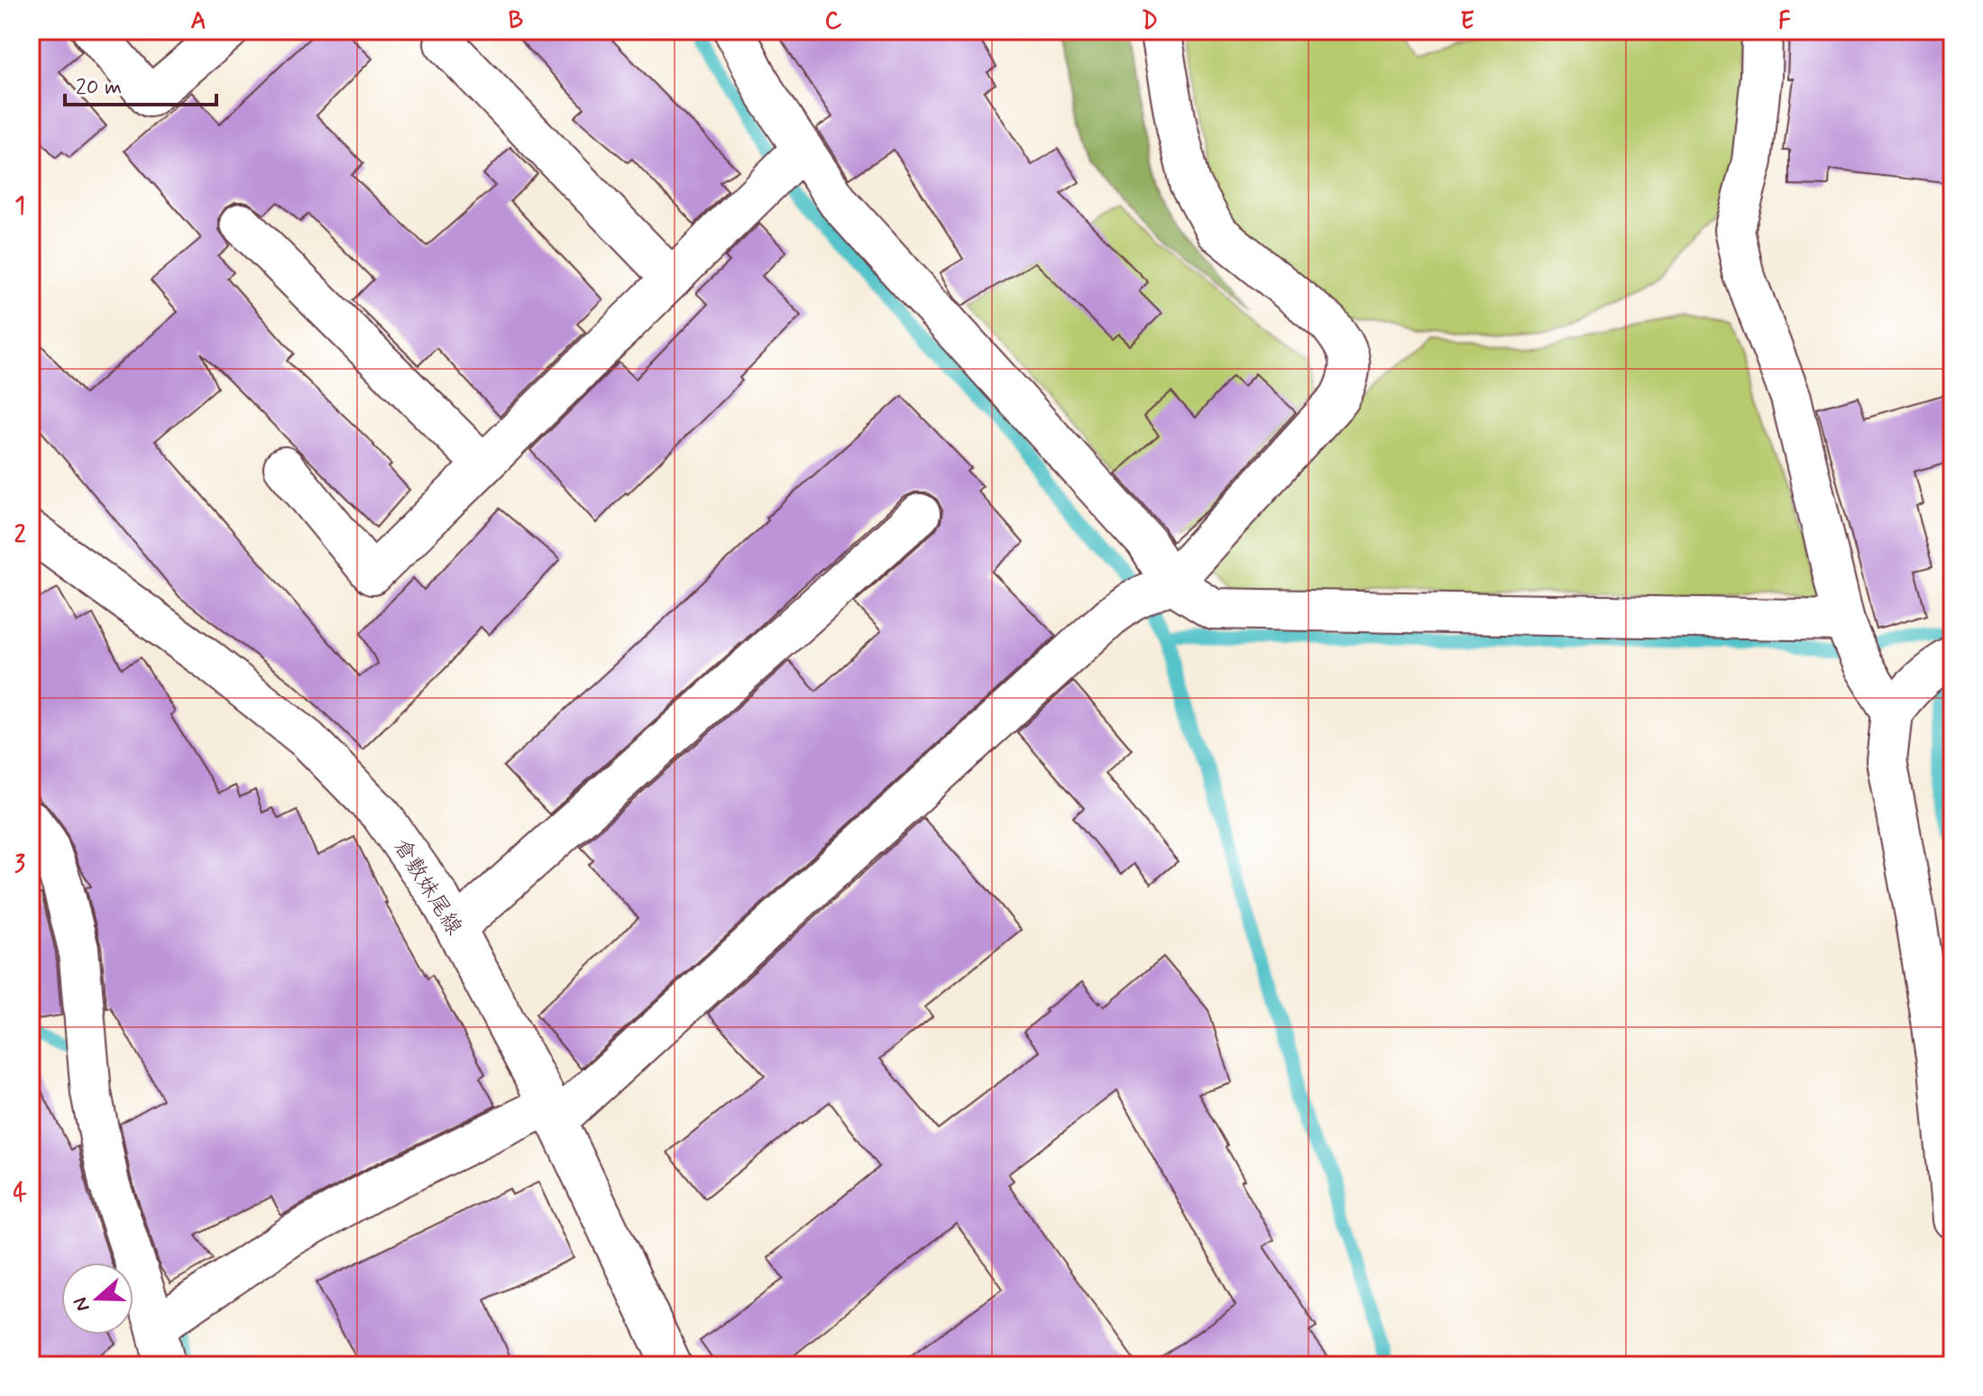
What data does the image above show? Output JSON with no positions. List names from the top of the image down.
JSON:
{
  "streets": {
    "street": ["倉敷妹尾線"]
  },
  "scale_bar": "20 m",
  "north": "left",
  "grid": {
    "columns": [
      "A",
      "B",
      "C",
      "D",
      "E",
      "F"
    ],
    "rows": [
      "1",
      "2",
      "3",
      "4"
    ]
  }
}
